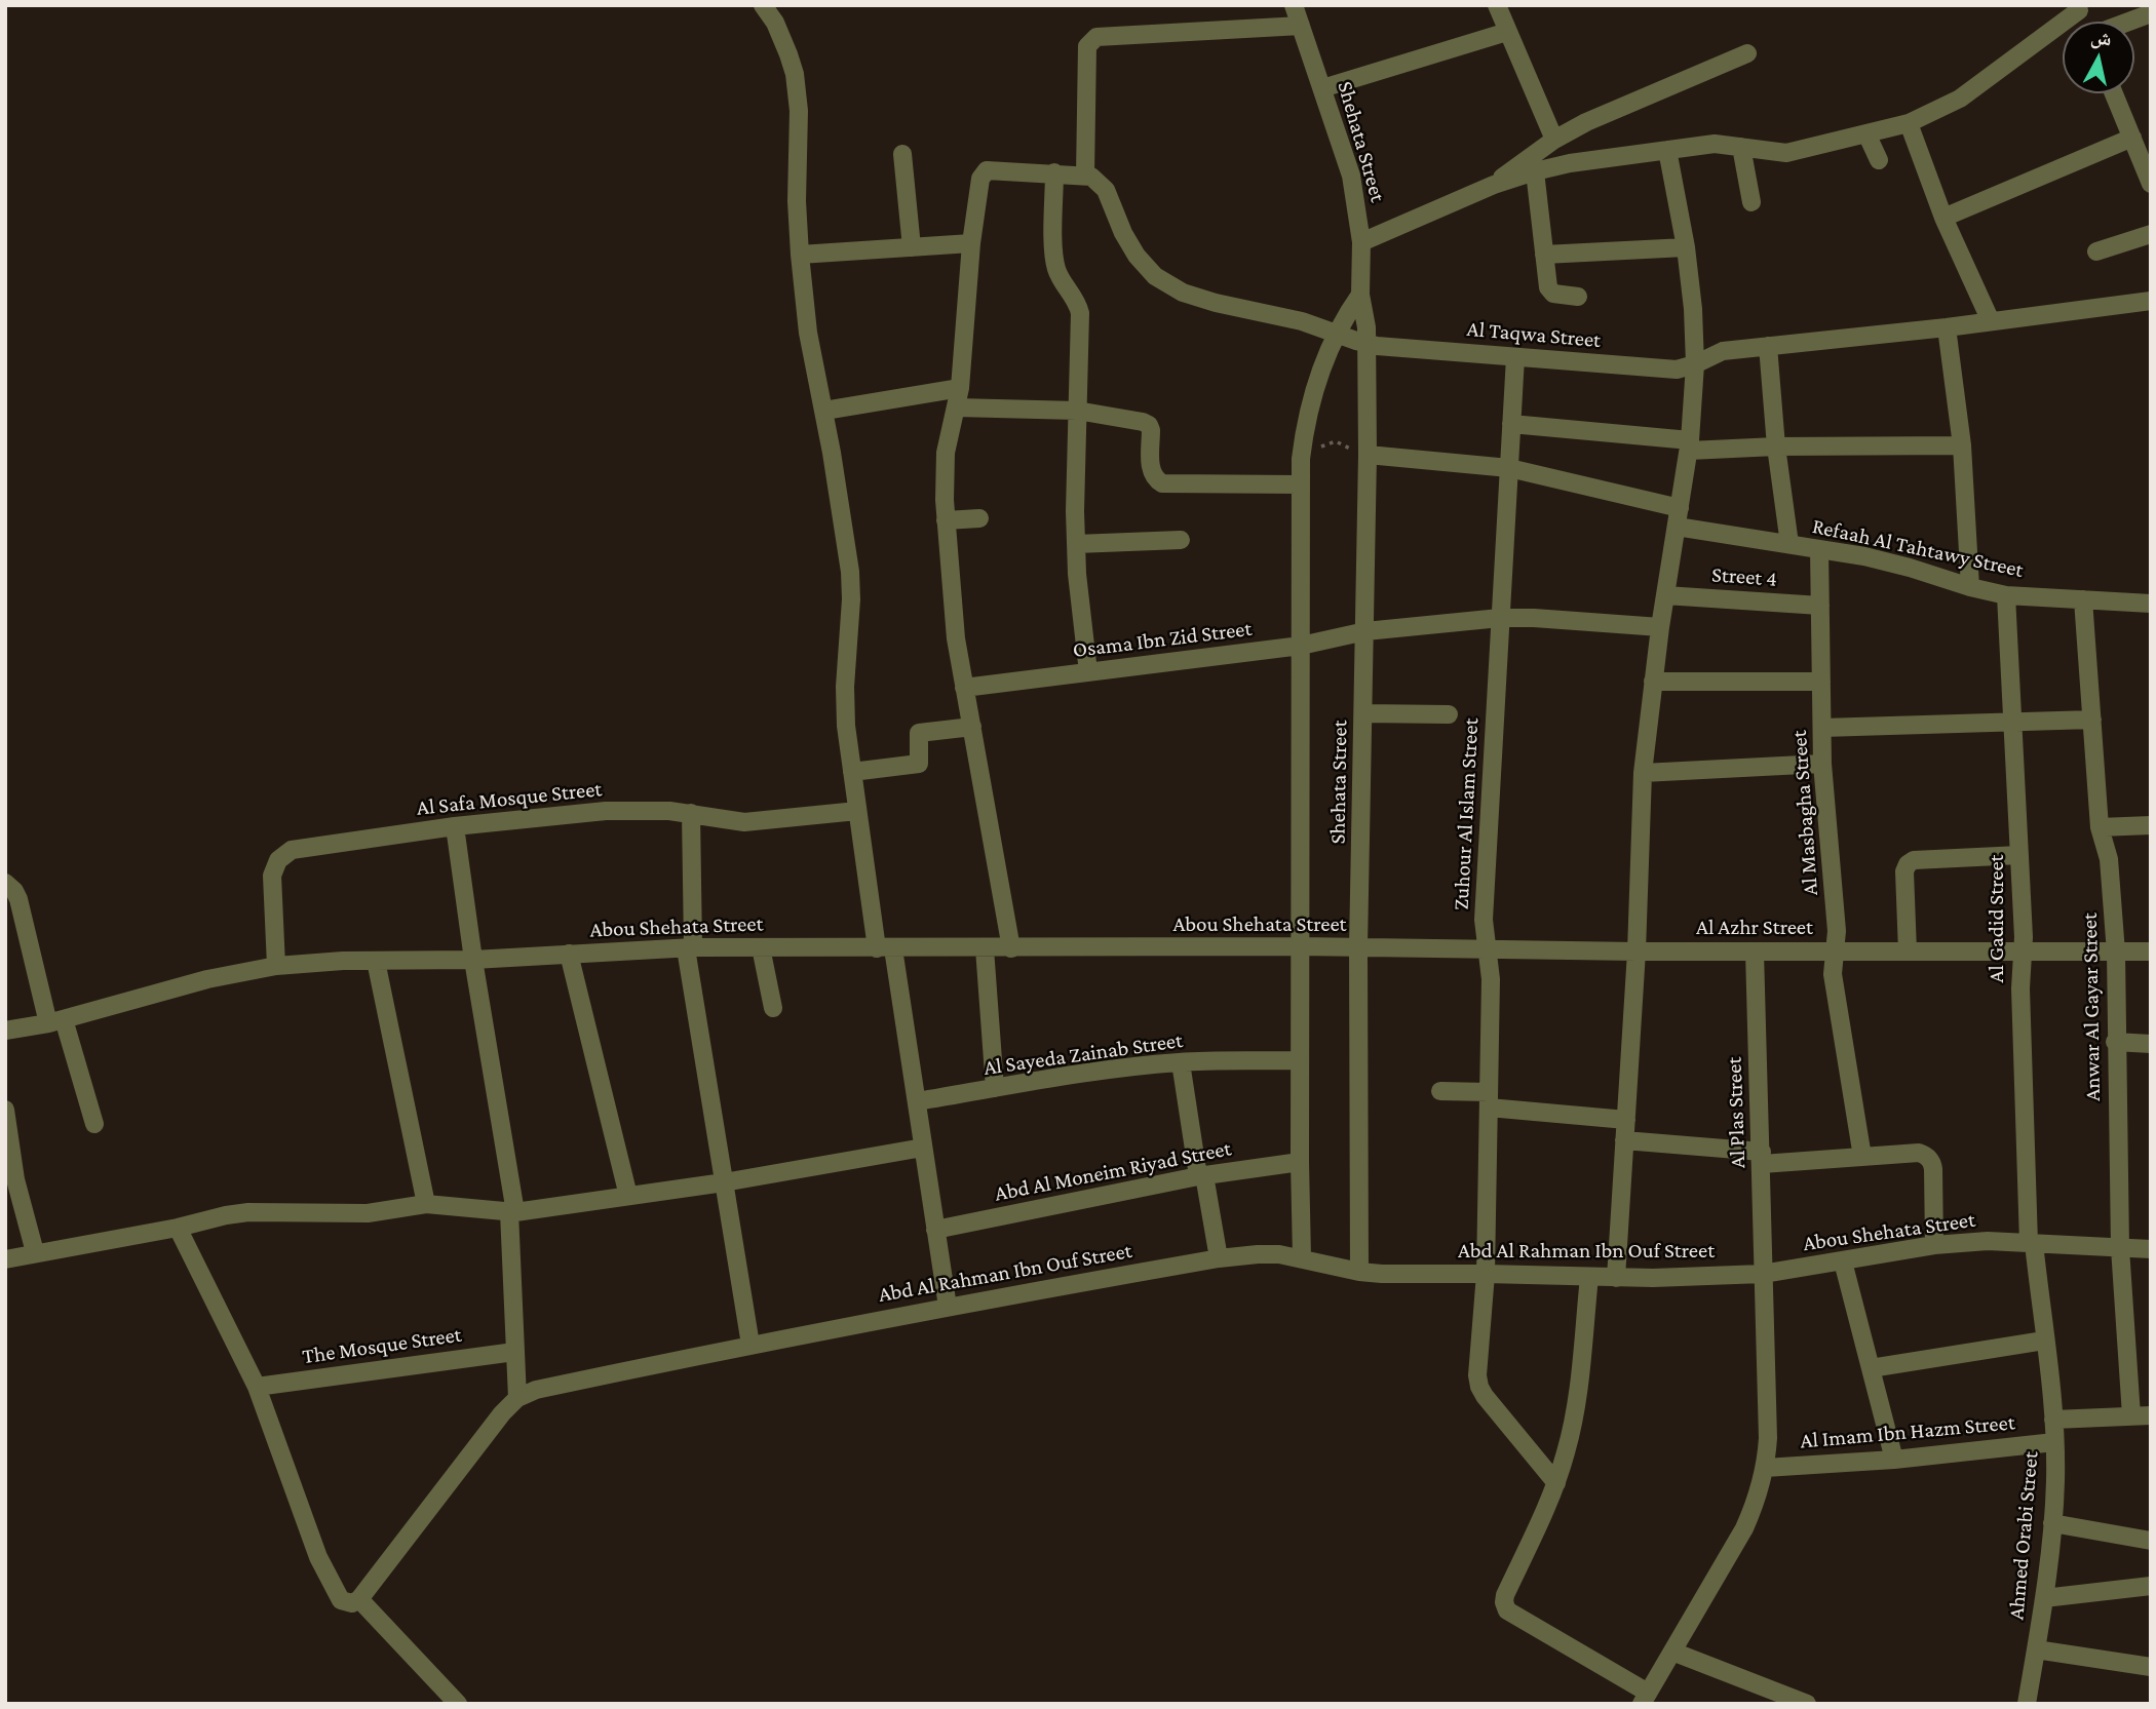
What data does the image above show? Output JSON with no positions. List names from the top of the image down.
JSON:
{
  "streets": {
    "street": [
      "Shehata Street",
      "Al Taqwa Street",
      "Refaah Al Tahtawy Street",
      "Street 4",
      "Osama Ibn Zid Street",
      "Al Safa Mosque Street",
      "Al Masbagha Street",
      "Zuhour Al Islam Street",
      "Al Gadid Street",
      "Abou Shehata Street",
      "Al Azhr Street",
      "Anwar Al Gayar Street",
      "Al Sayeda Zainab Street",
      "Al Plas Street",
      "Abd Al Moneim Riyad Street",
      "Abd Al Rahman Ibn Ouf Street",
      "The Mosque Street",
      "Al Imam Ibn Hazm Street",
      "Ahmed Orabi Street"
    ]
  },
  "crossings": [
    ["Shehata Street", "Al Taqwa Street"],
    ["Shehata Street", "Refaah Al Tahtawy Street"],
    ["Shehata Street", "Osama Ibn Zid Street"],
    ["Shehata Street", "Abou Shehata Street"],
    ["Shehata Street", "Al Azhr Street"],
    ["Shehata Street", "Al Sayeda Zainab Street"],
    ["Shehata Street", "Abd Al Moneim Riyad Street"],
    ["Shehata Street", "Abd Al Rahman Ibn Ouf Street"],
    ["Al Taqwa Street", "Zuhour Al Islam Street"],
    ["Refaah Al Tahtawy Street", "Al Masbagha Street"],
    ["Refaah Al Tahtawy Street", "Zuhour Al Islam Street"],
    ["Refaah Al Tahtawy Street", "Al Gadid Street"],
    ["Refaah Al Tahtawy Street", "Anwar Al Gayar Street"],
    ["Street 4", "Al Masbagha Street"],
    ["Osama Ibn Zid Street", "Zuhour Al Islam Street"],
    ["Al Safa Mosque Street", "Abou Shehata Street"],
    ["Al Masbagha Street", "Al Azhr Street"],
    ["Zuhour Al Islam Street", "Al Azhr Street"],
    ["Zuhour Al Islam Street", "Abd Al Rahman Ibn Ouf Street"],
    ["Al Gadid Street", "Abou Shehata Street"],
    ["Al Gadid Street", "Al Azhr Street"],
    ["Al Gadid Street", "Ahmed Orabi Street"],
    ["Abou Shehata Street", "Al Azhr Street"],
    ["Abou Shehata Street", "Anwar Al Gayar Street"],
    ["Abou Shehata Street", "Al Plas Street"],
    ["Abou Shehata Street", "Abd Al Rahman Ibn Ouf Street"],
    ["Abou Shehata Street", "Ahmed Orabi Street"],
    ["Al Azhr Street", "Anwar Al Gayar Street"],
    ["Al Azhr Street", "Al Plas Street"],
    ["Al Plas Street", "Abd Al Rahman Ibn Ouf Street"],
    ["Al Plas Street", "Al Imam Ibn Hazm Street"],
    ["Al Imam Ibn Hazm Street", "Ahmed Orabi Street"]
  ],
  "north": "top"
}
